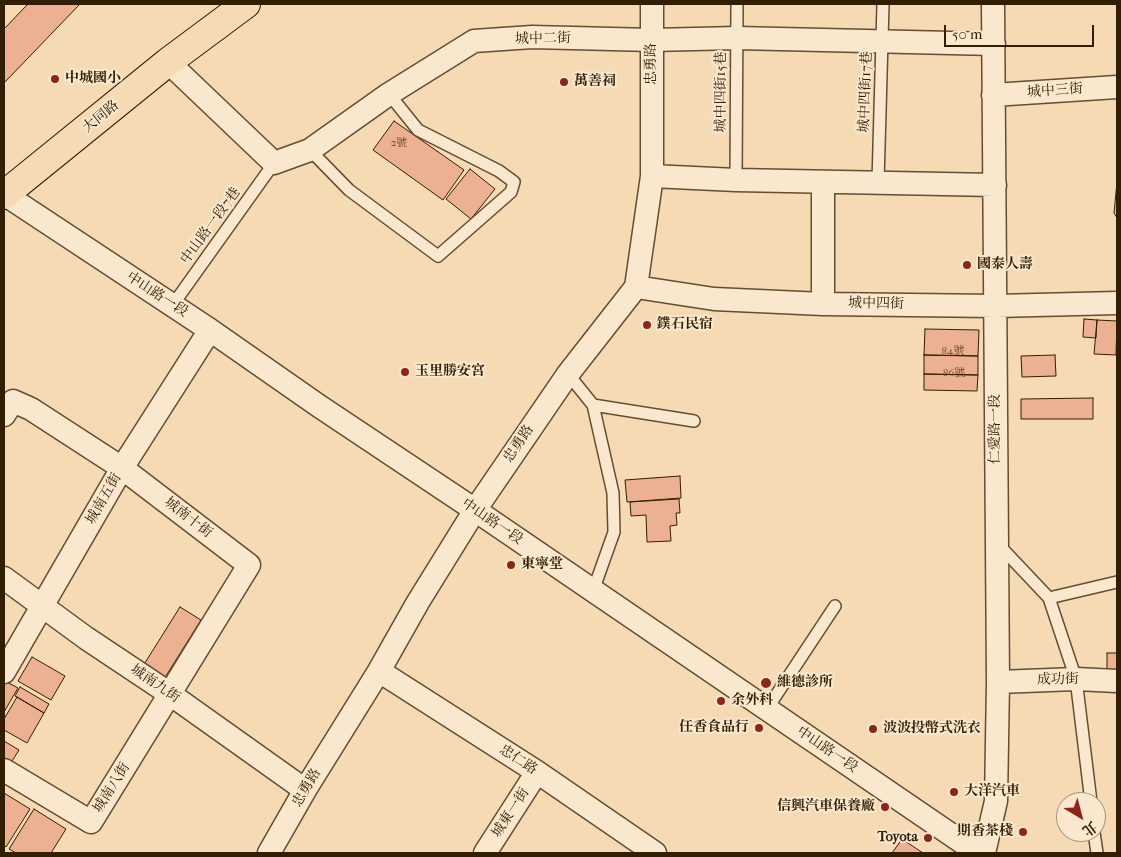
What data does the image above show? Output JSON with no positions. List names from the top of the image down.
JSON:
{
  "streets": {
    "main road": ["大同路"],
    "street": [
      "城中二街",
      "忠勇路",
      "城中三街",
      "中山路一段",
      "城中四街",
      "仁愛路一段",
      "城南五街",
      "城南十街",
      "成功街",
      "城南九街",
      "忠仁路",
      "城南八街",
      "城東一街"
    ],
    "lane": ["城中四街15巷", "城中四街17巷", "中山路一段7巷"]
  },
  "crossings": [
    ["城中二街", "忠勇路"],
    ["城中二街", "城中四街15巷"],
    ["城中二街", "城中四街17巷"],
    ["城中二街", "中山路一段7巷"],
    ["城中二街", "仁愛路一段"],
    ["忠勇路", "中山路一段"],
    ["忠勇路", "城中四街"],
    ["忠勇路", "城南九街"],
    ["忠勇路", "忠仁路"],
    ["城中三街", "仁愛路一段"],
    ["大同路", "中山路一段"],
    ["中山路一段7巷", "中山路一段"],
    ["中山路一段", "城南五街"],
    ["城中四街", "仁愛路一段"],
    ["仁愛路一段", "成功街"],
    ["城南五街", "城南十街"],
    ["城南五街", "城南九街"],
    ["城南十街", "城南九街"],
    ["城南十街", "城南八街"],
    ["城南九街", "城南八街"],
    ["忠仁路", "城東一街"]
  ],
  "places": [
    "中城國小",
    "萬善祠",
    "國泰人壽",
    "鏷石民宿",
    "玉里勝安宮",
    "東寧堂",
    "維德診所",
    "余外科",
    "任香食品行",
    "波波投幣式洗衣",
    "大洋汽車",
    "信興汽車保養廠",
    "期香茶棧",
    "Toyota"
  ],
  "house_numbers": ["2號", "84號", "86號"],
  "scale_bar": "50 m",
  "north": "bottom right"
}
